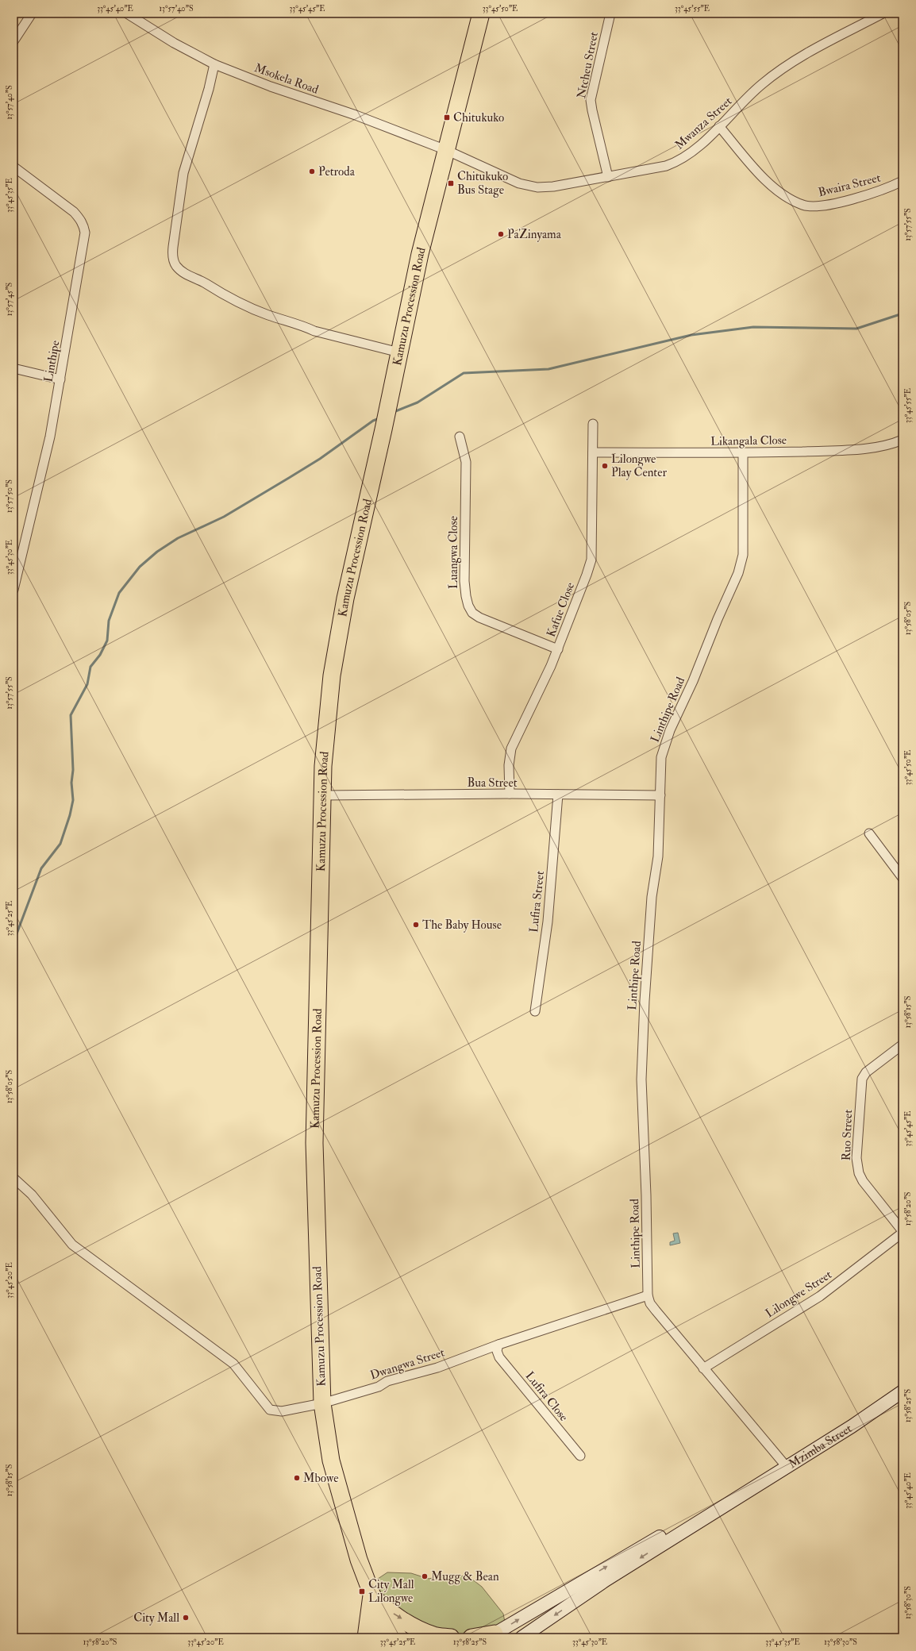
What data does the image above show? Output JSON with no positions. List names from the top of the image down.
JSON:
{
  "streets": {
    "highway": ["Kamuzu Procession Road"],
    "main road": ["Mzimba Street"],
    "street": [
      "Ntcheu Street",
      "Msokela Road",
      "Mwanza Street",
      "Bwaira Street",
      "Linthipe",
      "Likangala Close",
      "Luangwa Close",
      "Kafue Close",
      "Linthipe Road",
      "Bua Street",
      "Lufira Street",
      "Ruo Street",
      "Lilongwe Street",
      "Dwangwa Street",
      "Lufira Close"
    ]
  },
  "crossings": [
    ["Ntcheu Street", "Mwanza Street"],
    ["Msokela Road", "Mwanza Street"],
    ["Msokela Road", "Kamuzu Procession Road"],
    ["Mwanza Street", "Bwaira Street"],
    ["Mwanza Street", "Kamuzu Procession Road"],
    ["Kamuzu Procession Road", "Bua Street"],
    ["Kamuzu Procession Road", "Dwangwa Street"],
    ["Likangala Close", "Kafue Close"],
    ["Likangala Close", "Linthipe Road"],
    ["Luangwa Close", "Kafue Close"],
    ["Kafue Close", "Bua Street"],
    ["Linthipe Road", "Bua Street"],
    ["Linthipe Road", "Lilongwe Street"],
    ["Linthipe Road", "Dwangwa Street"],
    ["Linthipe Road", "Mzimba Street"],
    ["Bua Street", "Lufira Street"],
    ["Ruo Street", "Lilongwe Street"],
    ["Dwangwa Street", "Lufira Close"]
  ],
  "places": {
    "transit": ["Chitukuko", "Chitukuko Bus Stage", "City Mall Lilongwe"],
    "other": [
      "Petroda",
      "PaZinyama",
      "Lilongwe Play Center",
      "The Baby House",
      "Mbowe",
      "Mugg & Bean",
      "City Mall"
    ]
  },
  "coordinates": [
    "33°45'40\"E",
    "13°57'40\"S",
    "33°45'45\"E",
    "33°45'50\"E",
    "33°45'55\"E",
    "33°45'35\"E",
    "13°57'55\"S",
    "13°57'45\"S",
    "13°57'50\"S",
    "33°45'30\"E",
    "13°58'05\"S",
    "33°45'25\"E",
    "13°58'15\"S",
    "13°58'20\"S",
    "33°45'20\"E",
    "13°58'25\"S",
    "13°58'30\"S"
  ]
}
